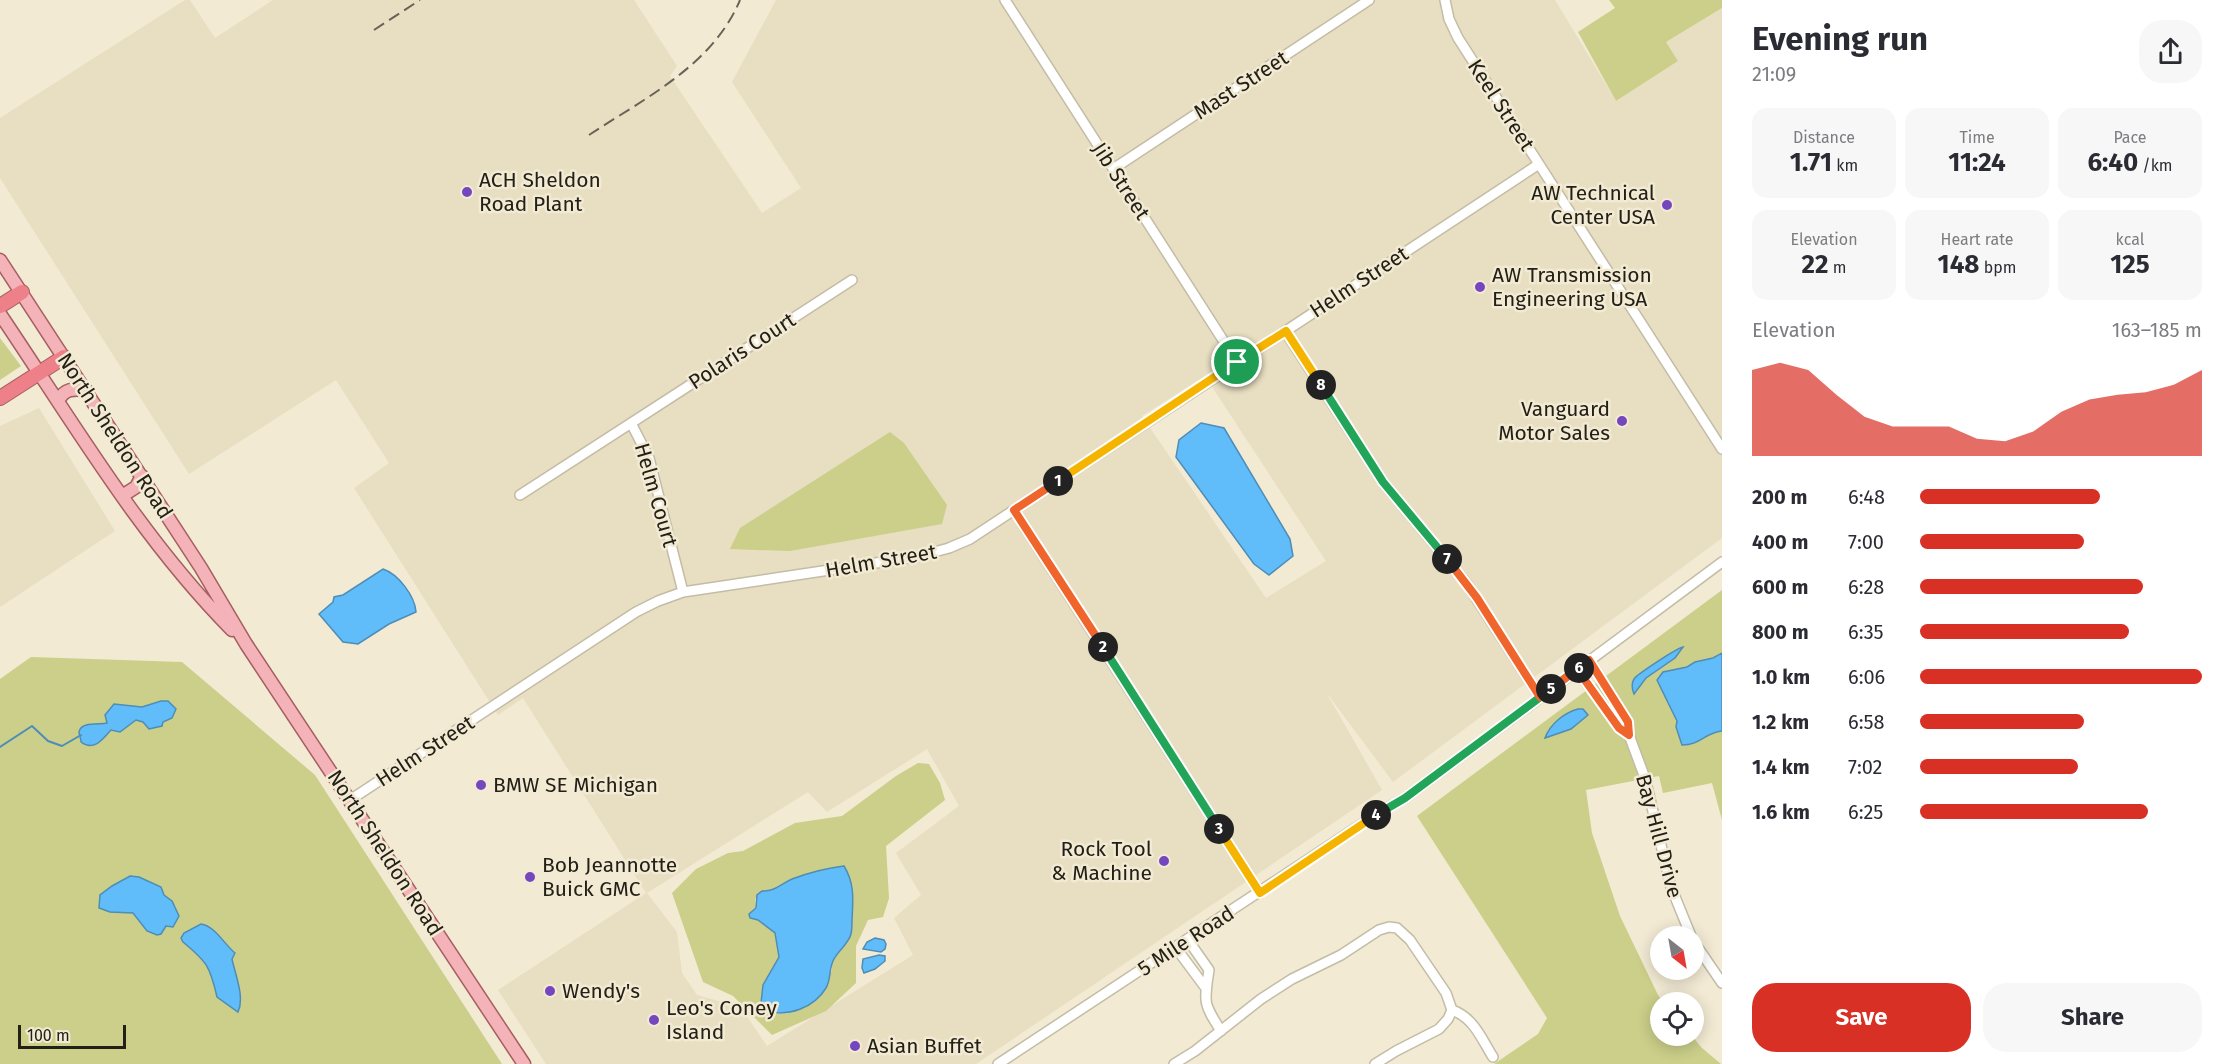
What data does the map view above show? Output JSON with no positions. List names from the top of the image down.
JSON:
{
  "streets": {
    "main road": ["North Sheldon Road"],
    "street": [
      "Mast Street",
      "Keel Street",
      "Jib Street",
      "Helm Street",
      "Polaris Court",
      "Helm Court",
      "Bay Hill Drive",
      "5 Mile Road"
    ]
  },
  "crossings": [
    ["Mast Street", "Jib Street"],
    ["Keel Street", "Helm Street"],
    ["Jib Street", "Helm Street"],
    ["Helm Street", "North Sheldon Road"],
    ["Helm Street", "Helm Court"],
    ["Polaris Court", "Helm Court"],
    ["Bay Hill Drive", "5 Mile Road"]
  ],
  "places": [
    "ACH Sheldon Road Plant",
    "AW Technical Center USA",
    "AW Transmission Engineering USA",
    "Vanguard Motor Sales",
    "BMW SE Michigan",
    "Rock Tool & Machine",
    "Bob Jeannotte Buick GMC",
    "Wendy's",
    "Leo's Coney Island",
    "Asian Buffet"
  ],
  "scale_bar": "100 m",
  "north": "bottom right",
  "page": {
    "heading": ["Evening run", "21:09"],
    "stats": [
      ["Distance", "1.71 km"],
      ["Time", "11:24"],
      ["Pace", "6:40 /km"],
      ["Elevation", "22 m"],
      ["Heart rate", "148 bpm"],
      ["kcal", "125"]
    ],
    "chart": ["Elevation", "163–185 m"],
    "pins": [
      "8",
      "1",
      "7",
      "2",
      "6",
      "5",
      "4",
      "3"
    ],
    "list": [
      {
        "name": "200 m",
        "note": "6:48"
      },
      {
        "name": "400 m",
        "note": "7:00"
      },
      {
        "name": "600 m",
        "note": "6:28"
      },
      {
        "name": "800 m",
        "note": "6:35"
      },
      {
        "name": "1.0 km",
        "note": "6:06"
      },
      {
        "name": "1.2 km",
        "note": "6:58"
      },
      {
        "name": "1.4 km",
        "note": "7:02"
      },
      {
        "name": "1.6 km",
        "note": "6:25"
      }
    ],
    "buttons": ["Save", "Share"],
    "scale": "100 m"
  }
}
